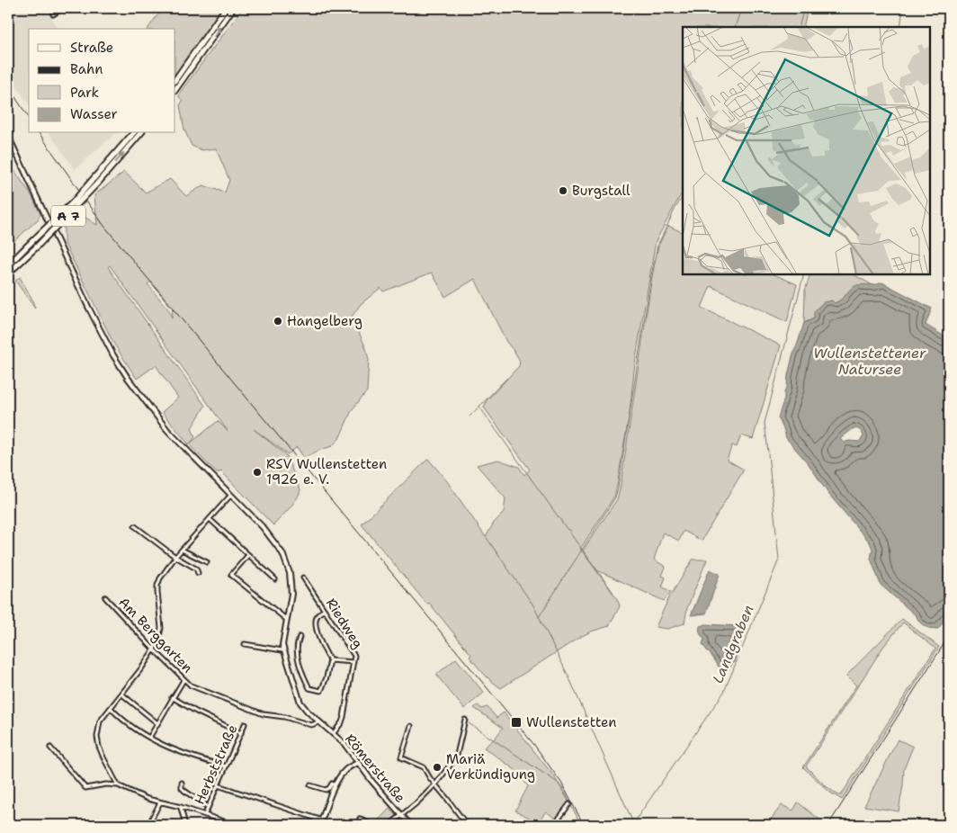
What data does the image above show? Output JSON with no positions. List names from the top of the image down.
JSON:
{
  "streets": {
    "highway": ["A 7"],
    "main road": ["Römerstraße"],
    "street": ["Riedweg", "Am Berggarten", "Herbststraße"]
  },
  "crossings": [
    ["Riedweg", "Römerstraße"],
    ["Am Berggarten", "Römerstraße"]
  ],
  "water": ["Wullenstettener Natursee", "Landgraben"],
  "places": {
    "other": [
      "Burgstall",
      "Hangelberg",
      "RSV Wullenstetten 1926 e. V.",
      "Mariä Verkündigung"
    ],
    "transit": ["Wullenstetten"]
  },
  "legend": [
    "Straße",
    "Bahn",
    "Park",
    "Wasser"
  ]
}
